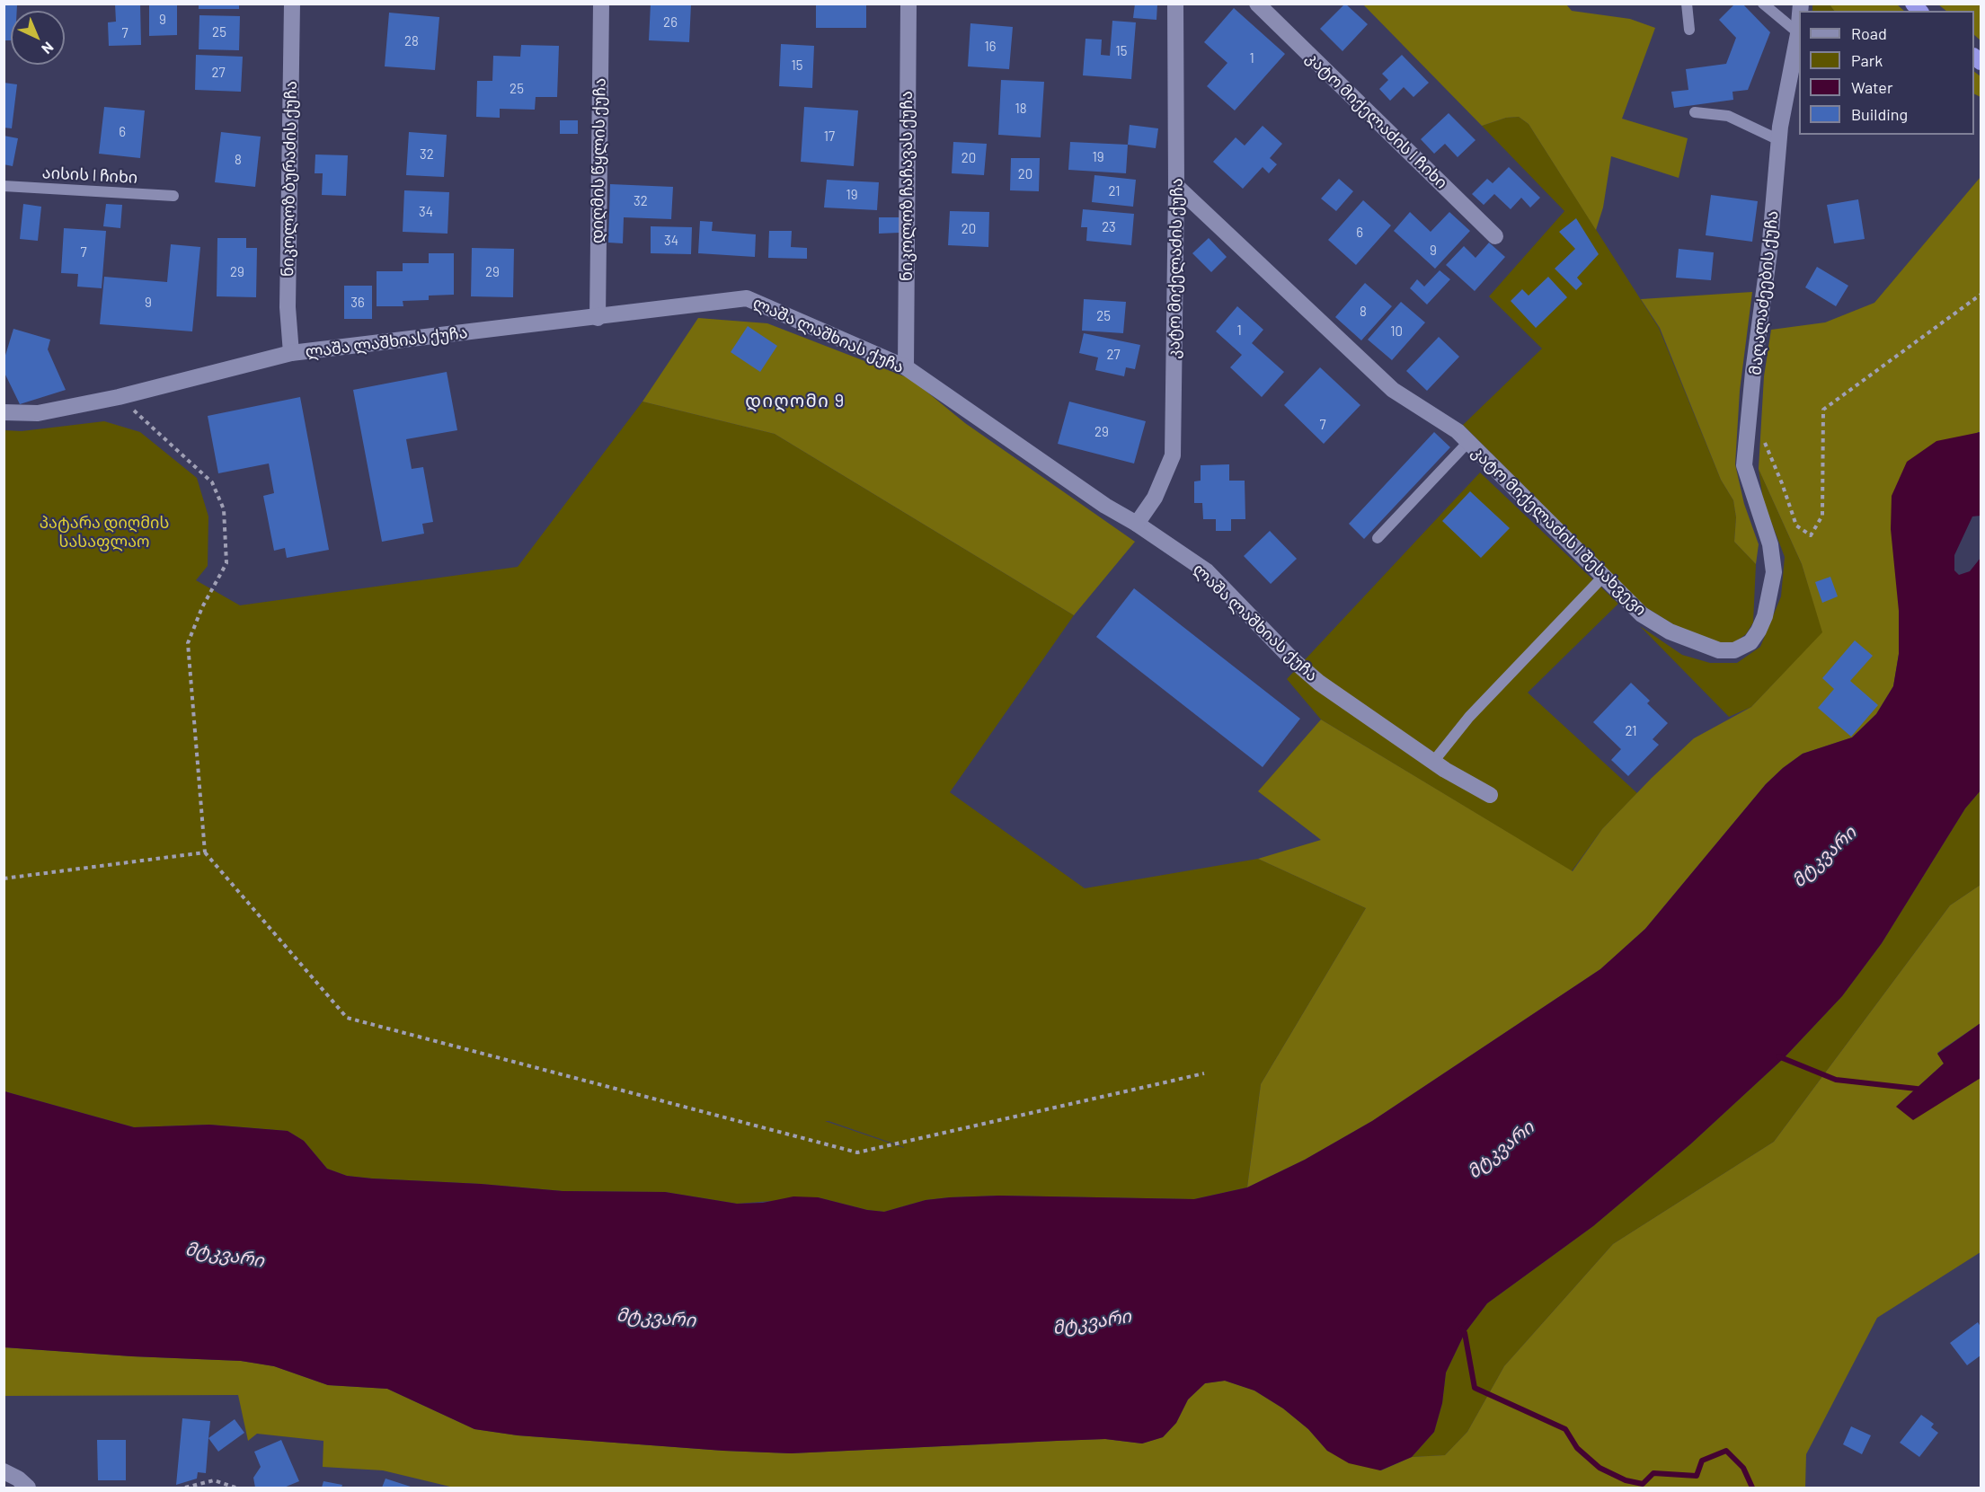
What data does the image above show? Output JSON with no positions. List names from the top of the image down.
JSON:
{
  "streets": {
    "street": [
      "კატო მიქელაძის I ჩიხი",
      "დიღმის წყლის ქუჩა",
      "ნიკოლოზ ბურაძის ქუჩა",
      "ნიკოლოზ ჩაჩავას ქუჩა",
      "კატო მიქელაძის ქუჩა",
      "მაღალაძეების ქუჩა",
      "ლაშა ლაშხიას ქუჩა",
      "კატო მიქელაძის I შესახვევი"
    ],
    "lane": ["აისის I ჩიხი"]
  },
  "crossings": [
    ["დიღმის წყლის ქუჩა", "ლაშა ლაშხიას ქუჩა"],
    ["ნიკოლოზ ბურაძის ქუჩა", "ლაშა ლაშხიას ქუჩა"],
    ["ნიკოლოზ ჩაჩავას ქუჩა", "ლაშა ლაშხიას ქუჩა"],
    ["კატო მიქელაძის ქუჩა", "ლაშა ლაშხიას ქუჩა"],
    ["კატო მიქელაძის ქუჩა", "კატო მიქელაძის I შესახვევი"],
    ["მაღალაძეების ქუჩა", "კატო მიქელაძის I შესახვევი"]
  ],
  "districts": ["დიღომი 9"],
  "water": ["მტკვარი"],
  "parks": ["პატარა დიღმის სასაფლაო"],
  "house_numbers": [
    "9",
    "26",
    "25",
    "7",
    "28",
    "16",
    "15",
    "1",
    "15",
    "27",
    "25",
    "18",
    "6",
    "17",
    "32",
    "19",
    "20",
    "8",
    "20",
    "21",
    "19",
    "32",
    "34",
    "23",
    "20",
    "6",
    "34",
    "9",
    "7",
    "29",
    "29",
    "9",
    "36",
    "8",
    "25",
    "1",
    "10",
    "27",
    "7",
    "29",
    "21"
  ],
  "legend": [
    "Road",
    "Park",
    "Water",
    "Building"
  ],
  "north": "bottom right"
}
